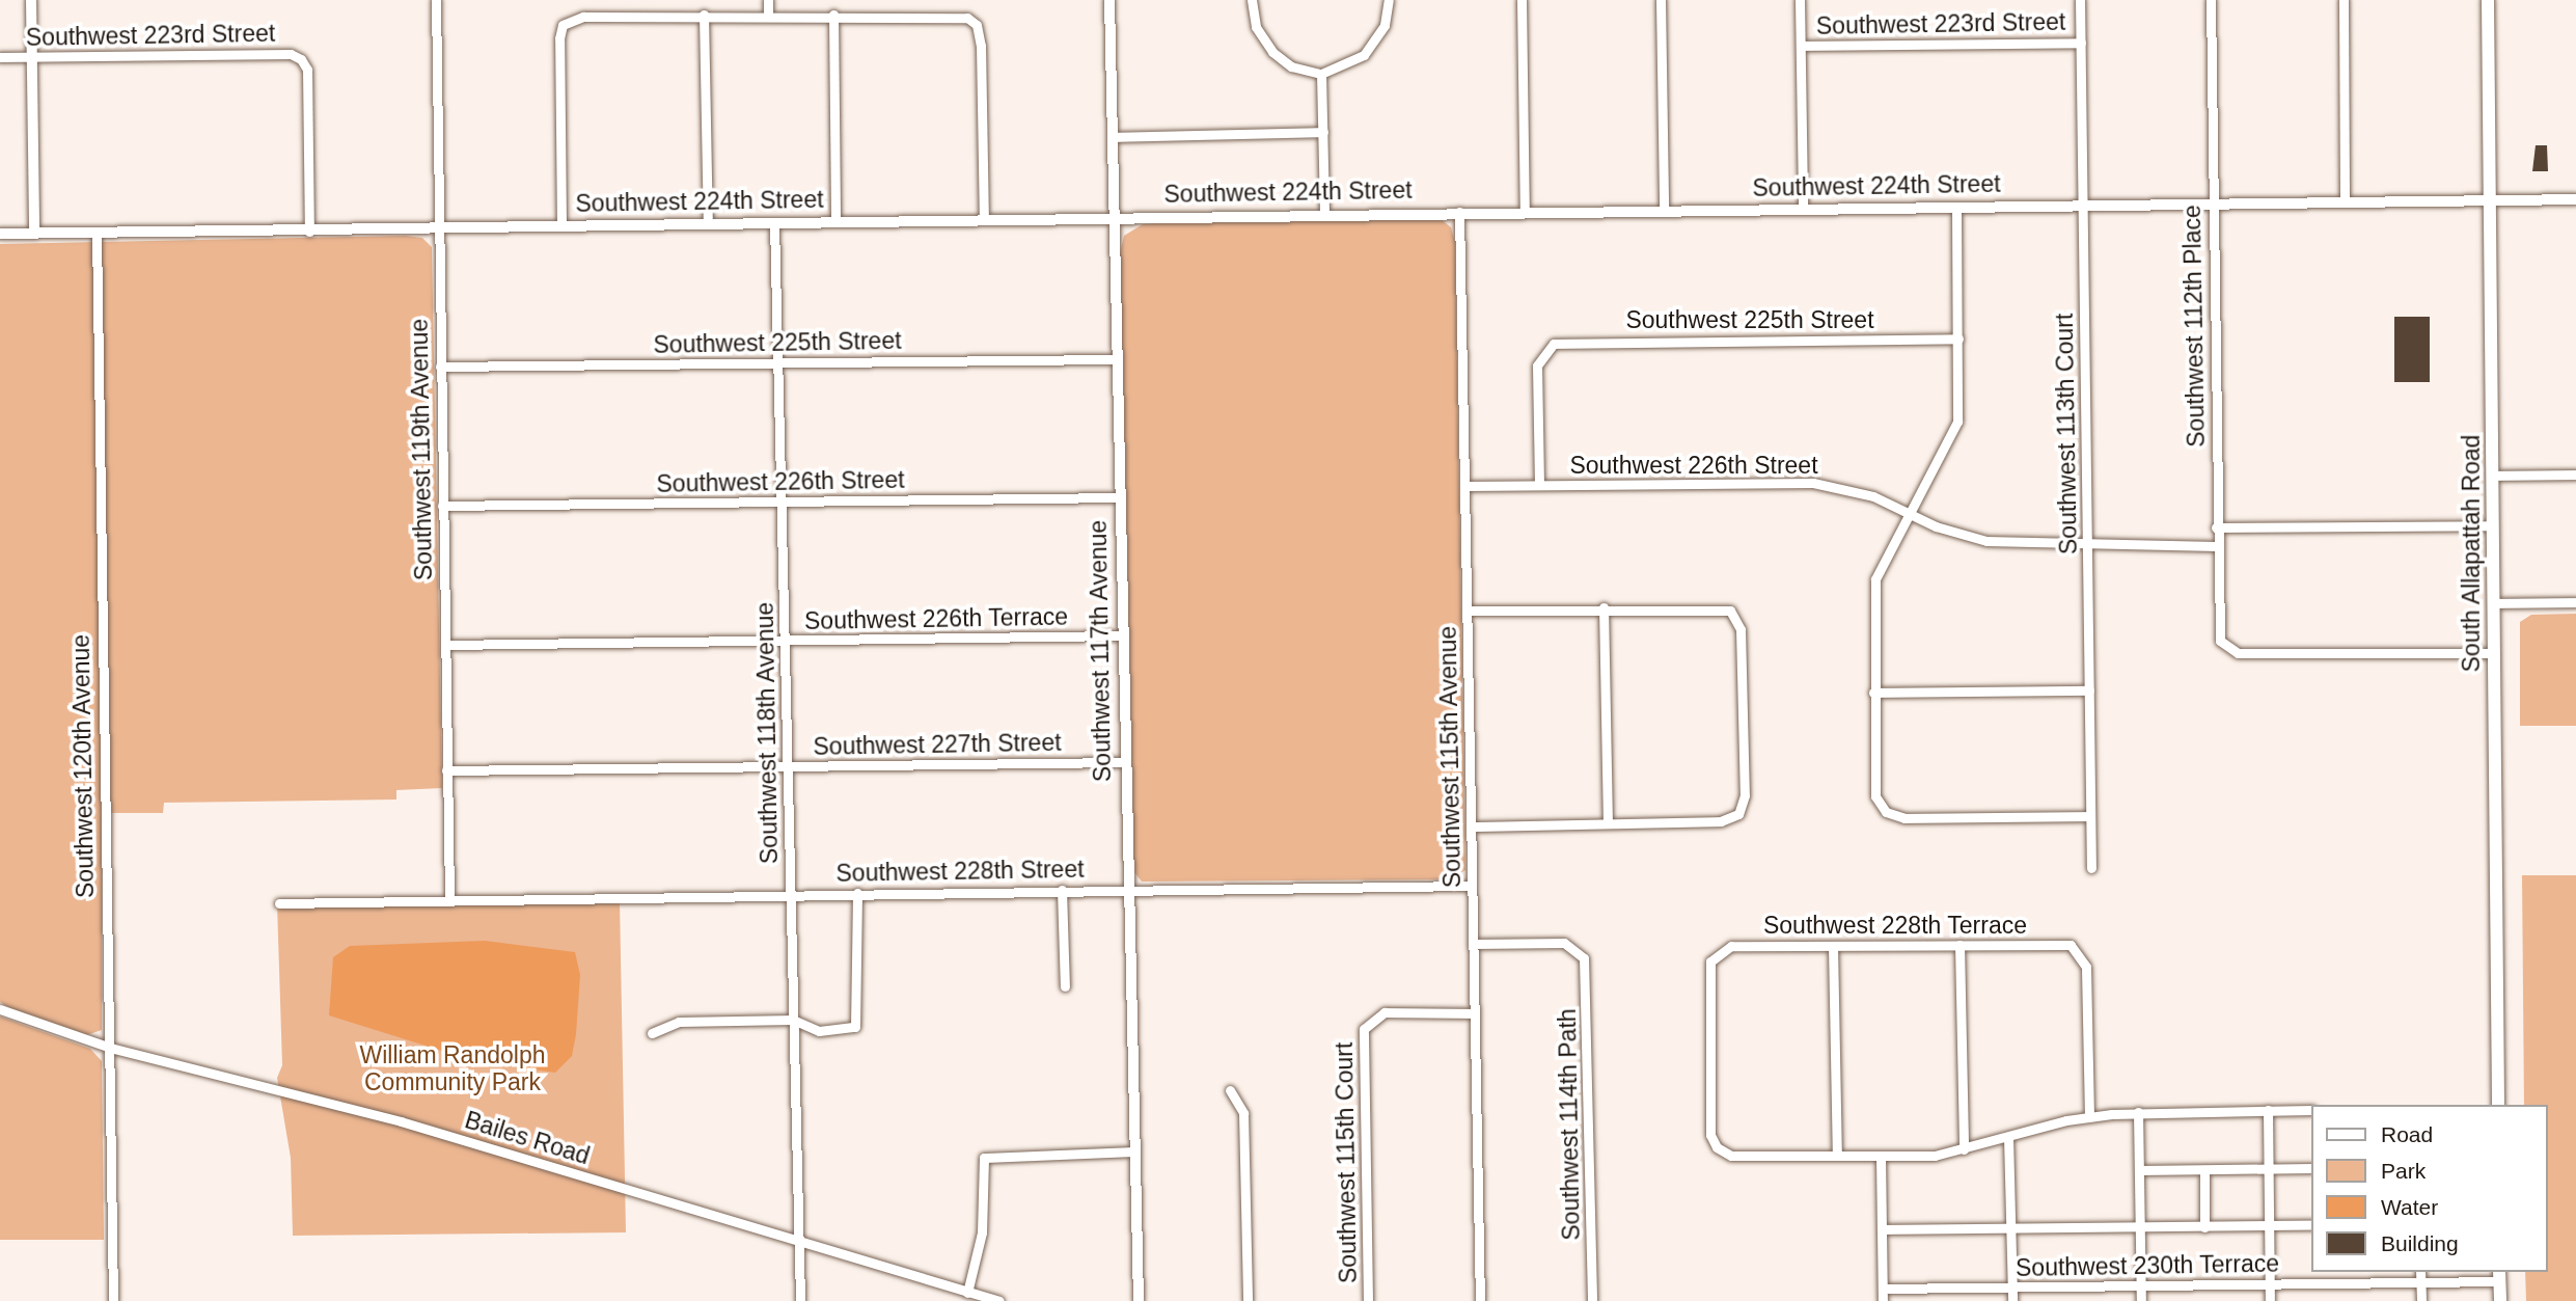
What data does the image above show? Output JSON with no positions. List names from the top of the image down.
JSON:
{
  "streets": {
    "main road": ["South Allapattah Road"],
    "street": [
      "Southwest 223rd Street",
      "Southwest 224th Street",
      "Southwest 225th Street",
      "Southwest 112th Place",
      "Southwest 113th Court",
      "Southwest 119th Avenue",
      "Southwest 226th Street",
      "Southwest 226th Terrace",
      "Southwest 117th Avenue",
      "Southwest 118th Avenue",
      "Southwest 227th Street",
      "Southwest 115th Avenue",
      "Southwest 120th Avenue",
      "Southwest 228th Street",
      "Southwest 228th Terrace",
      "Southwest 114th Path",
      "Bailes Road",
      "Southwest 115th Court",
      "Southwest 230th Terrace"
    ]
  },
  "crossings": [
    ["Southwest 223rd Street", "Southwest 224th Street"],
    ["Southwest 223rd Street", "Southwest 113th Court"],
    ["Southwest 224th Street", "Southwest 112th Place"],
    ["Southwest 224th Street", "Southwest 113th Court"],
    ["Southwest 224th Street", "Southwest 119th Avenue"],
    ["Southwest 224th Street", "South Allapattah Road"],
    ["Southwest 224th Street", "Southwest 117th Avenue"],
    ["Southwest 224th Street", "Southwest 118th Avenue"],
    ["Southwest 224th Street", "Southwest 115th Avenue"],
    ["Southwest 224th Street", "Southwest 120th Avenue"],
    ["Southwest 225th Street", "Southwest 119th Avenue"],
    ["Southwest 225th Street", "Southwest 226th Street"],
    ["Southwest 225th Street", "Southwest 117th Avenue"],
    ["Southwest 225th Street", "Southwest 118th Avenue"],
    ["Southwest 112th Place", "Southwest 226th Street"],
    ["Southwest 112th Place", "South Allapattah Road"],
    ["Southwest 113th Court", "Southwest 226th Street"],
    ["Southwest 119th Avenue", "Southwest 226th Street"],
    ["Southwest 119th Avenue", "Southwest 226th Terrace"],
    ["Southwest 119th Avenue", "Southwest 227th Street"],
    ["Southwest 119th Avenue", "Southwest 228th Street"],
    ["Southwest 226th Street", "Southwest 117th Avenue"],
    ["Southwest 226th Street", "Southwest 118th Avenue"],
    ["Southwest 226th Street", "Southwest 115th Avenue"],
    ["Southwest 226th Terrace", "Southwest 117th Avenue"],
    ["Southwest 226th Terrace", "Southwest 118th Avenue"],
    ["Southwest 117th Avenue", "Southwest 227th Street"],
    ["Southwest 117th Avenue", "Southwest 228th Street"],
    ["Southwest 118th Avenue", "Southwest 227th Street"],
    ["Southwest 118th Avenue", "Southwest 228th Street"],
    ["Southwest 118th Avenue", "Bailes Road"],
    ["Southwest 115th Avenue", "Southwest 228th Street"],
    ["Southwest 115th Avenue", "Southwest 114th Path"],
    ["Southwest 115th Avenue", "Southwest 115th Court"],
    ["Southwest 120th Avenue", "Bailes Road"]
  ],
  "parks": ["William Randolph Community Park"],
  "legend": [
    "Road",
    "Park",
    "Water",
    "Building"
  ]
}
